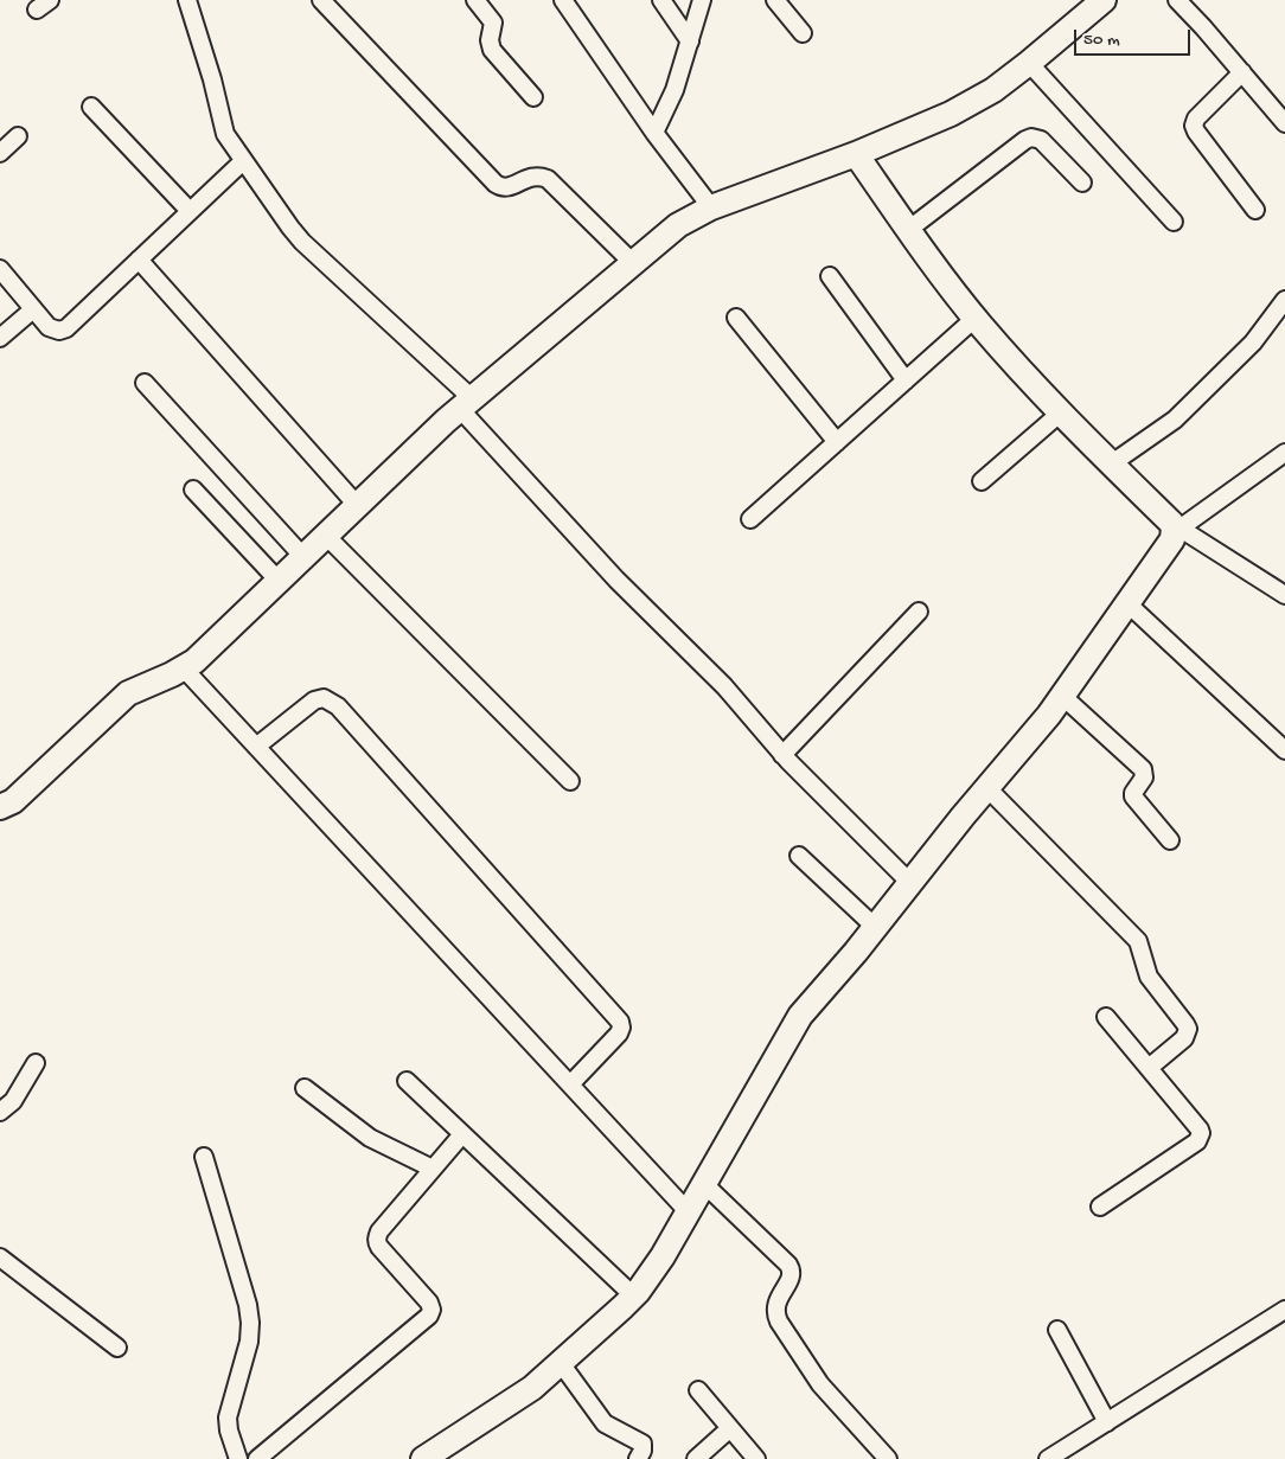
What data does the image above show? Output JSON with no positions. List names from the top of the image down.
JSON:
{
  "scale_bar": "50 m"
}
